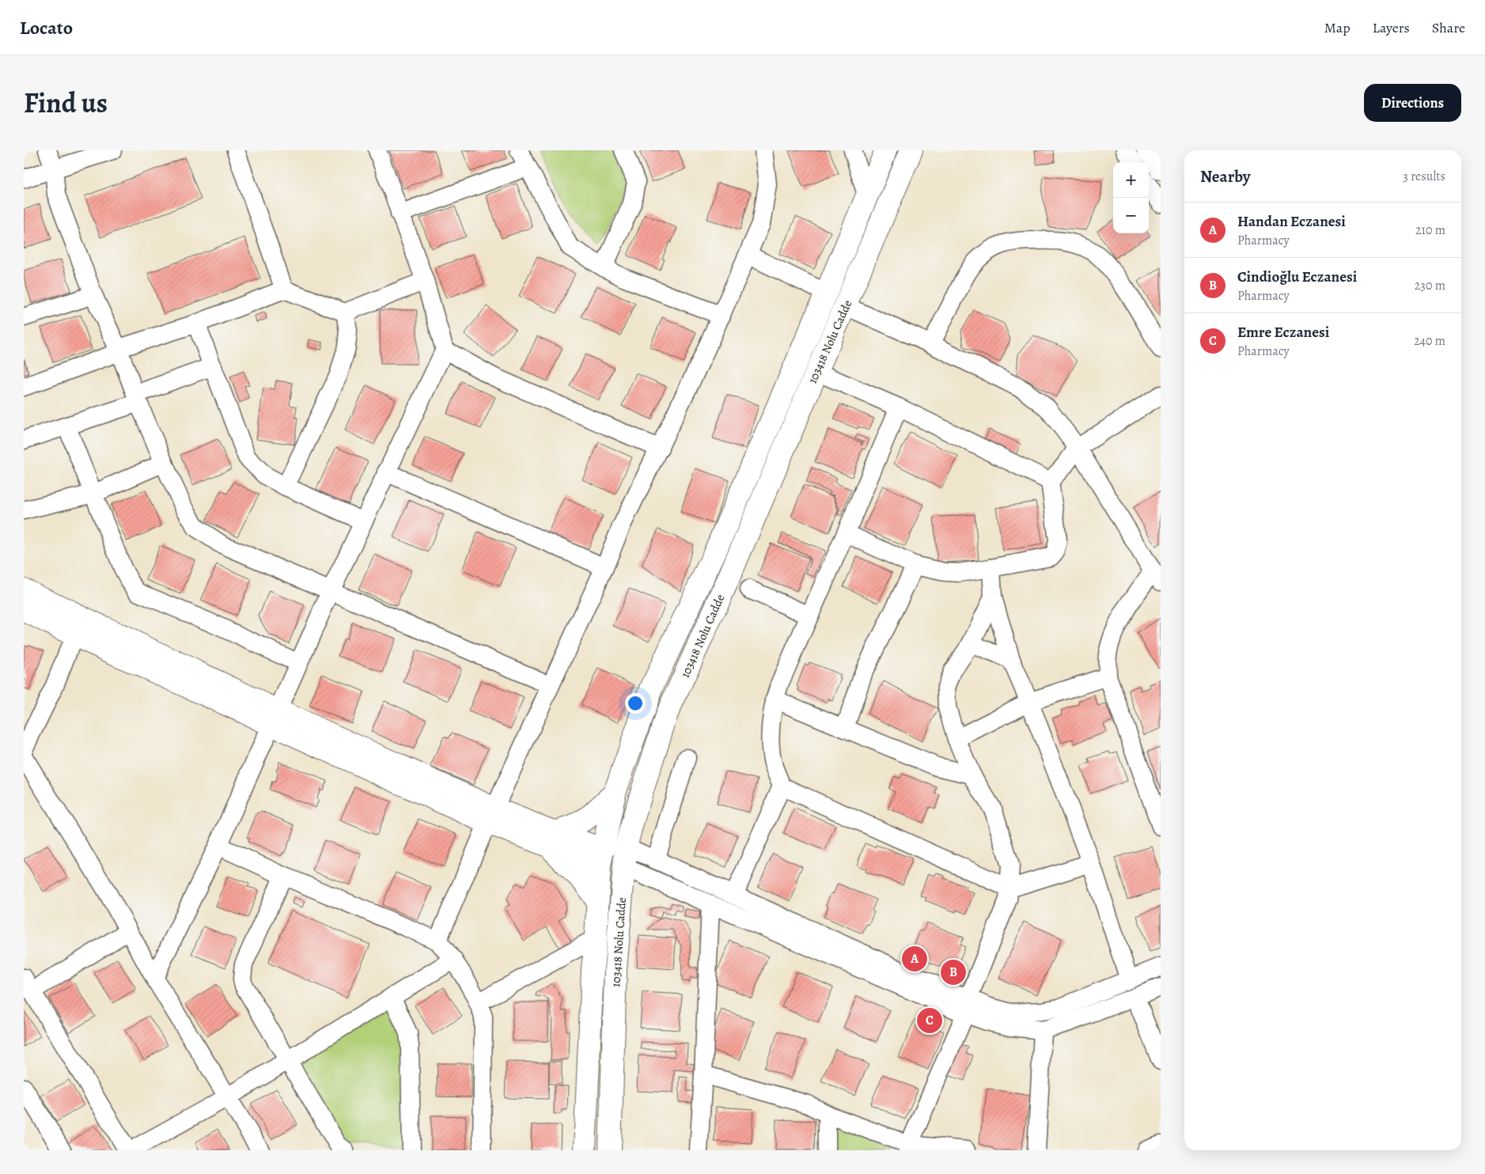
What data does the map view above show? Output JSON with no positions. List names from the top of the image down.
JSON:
{
  "streets": {
    "main road": ["103418 Nolu Cadde"]
  },
  "page": {
    "header": "Locato",
    "nav": ["Map", "Layers", "Share"],
    "title": "Find us",
    "buttons": "Directions",
    "heading": ["Nearby", "3 results"],
    "map_buttons": ["+", "−"],
    "list": [
      {
        "mark": "A",
        "name": "Handan Eczanesi",
        "note": "Pharmacy",
        "value": "210 m"
      },
      {
        "mark": "B",
        "name": "Cindioğlu Eczanesi",
        "note": "Pharmacy",
        "value": "230 m"
      },
      {
        "mark": "C",
        "name": "Emre Eczanesi",
        "note": "Pharmacy",
        "value": "240 m"
      }
    ],
    "pins": ["A", "B", "C"]
  }
}
